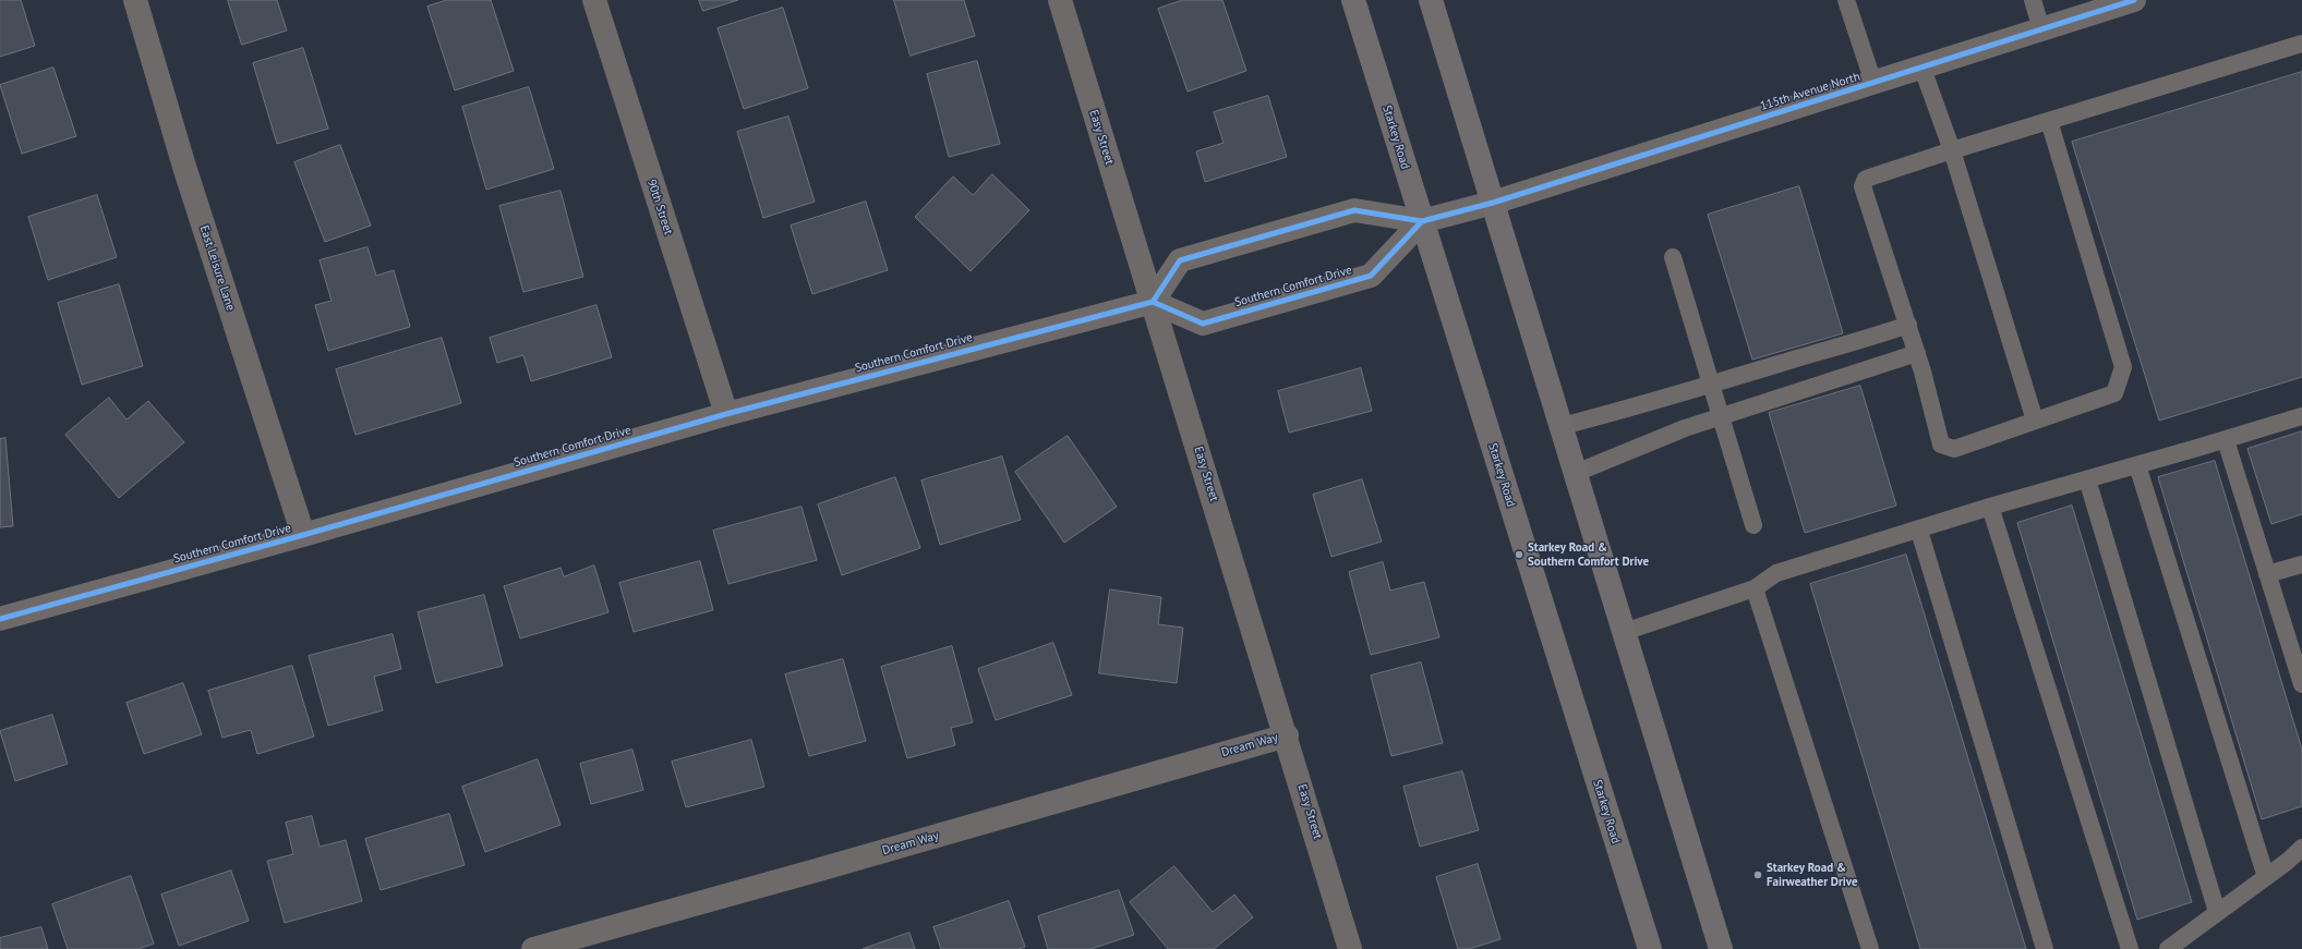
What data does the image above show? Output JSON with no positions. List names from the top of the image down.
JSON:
{
  "streets": {
    "main road": ["Starkey Road"],
    "street": [
      "115th Avenue North",
      "Easy Street",
      "90th Street",
      "East Leisure Lane",
      "Southern Comfort Drive",
      "Dream Way"
    ]
  },
  "crossings": [
    ["Easy Street", "Southern Comfort Drive"],
    ["Easy Street", "Dream Way"],
    ["Starkey Road", "Southern Comfort Drive"],
    ["90th Street", "Southern Comfort Drive"],
    ["East Leisure Lane", "Southern Comfort Drive"]
  ],
  "places": ["Starkey Road & Southern Comfort Drive", "Starkey Road & Fairweather Drive"]
}
